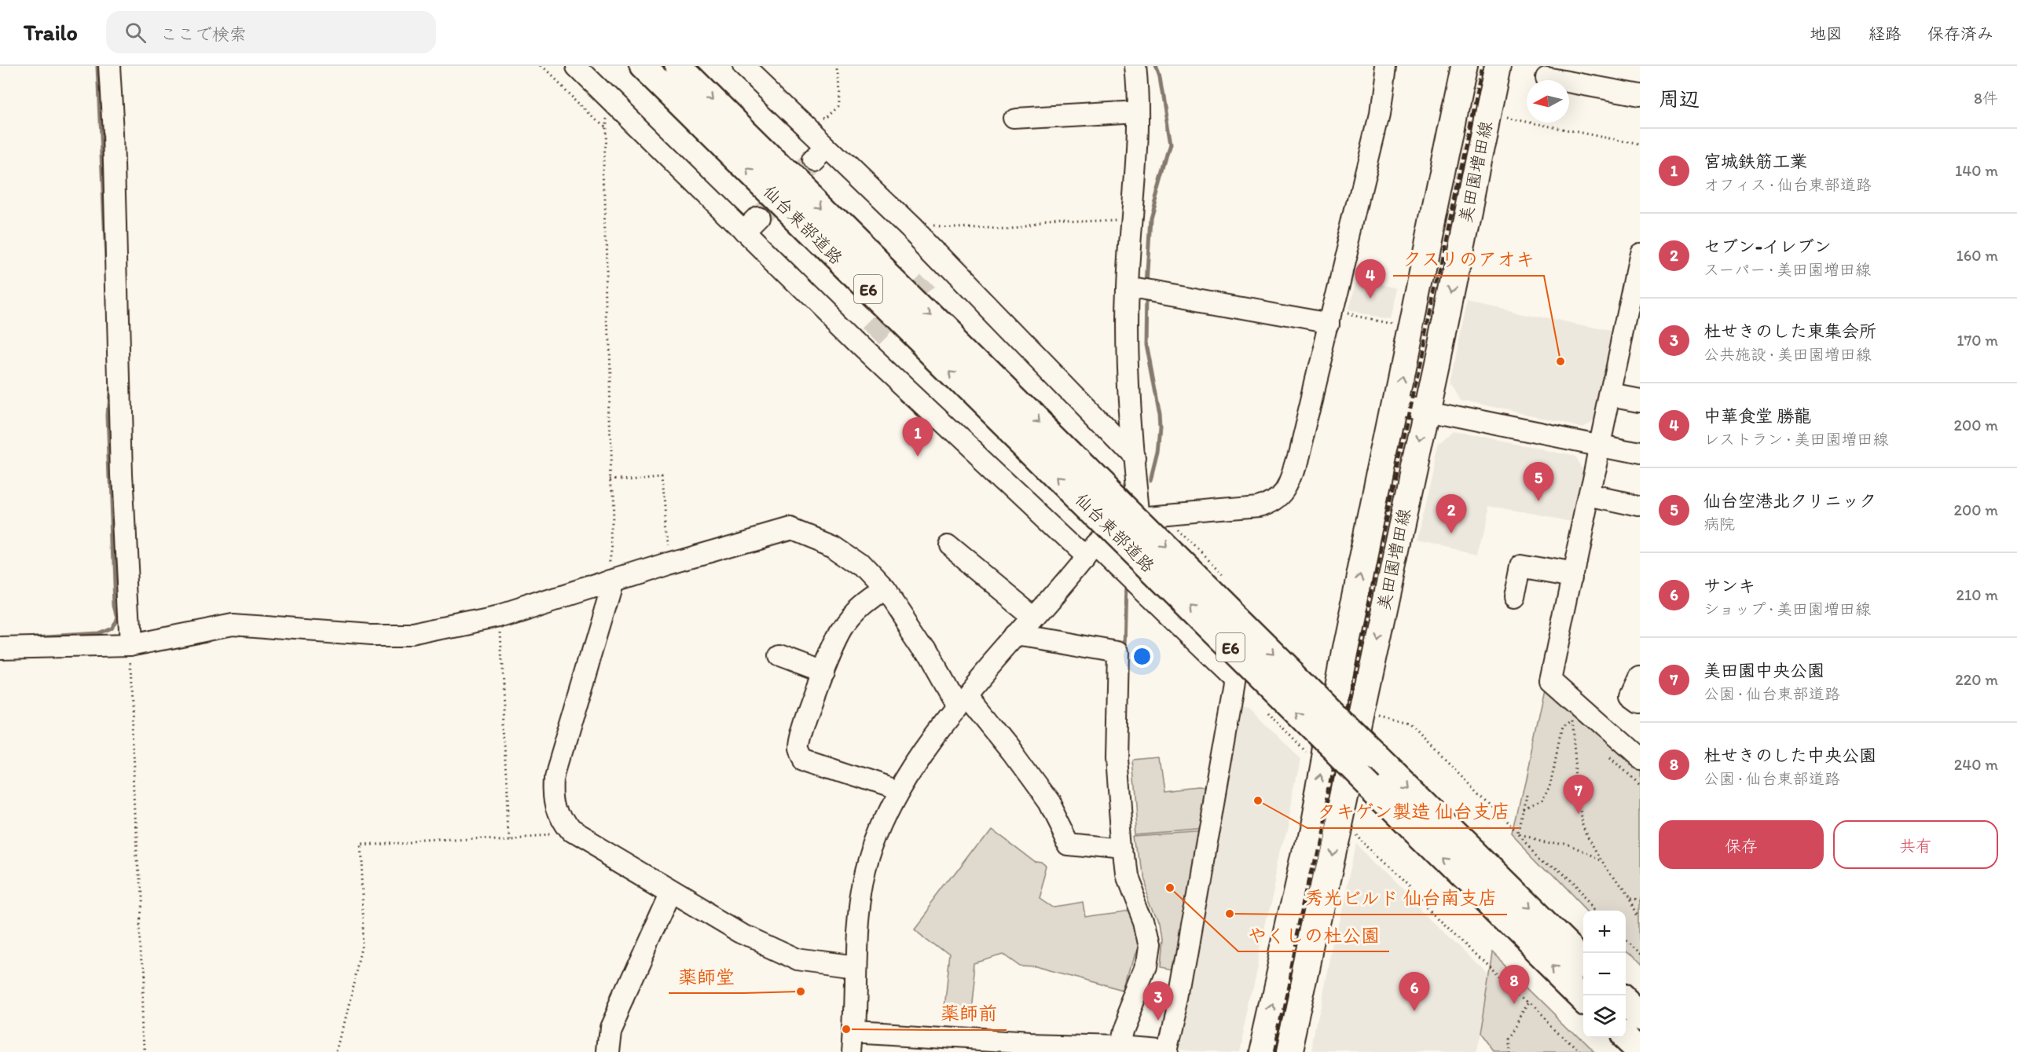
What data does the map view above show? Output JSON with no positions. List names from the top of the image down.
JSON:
{
  "streets": {
    "highway": ["仙台東部道路", "E6"],
    "main road": ["美田園増田線"]
  },
  "places": [
    "クスリのアオキ",
    "タキゲン製造 仙台支店",
    "やくしの杜公園",
    "秀光ビルド 仙台南支店",
    "薬師堂",
    "薬師前"
  ],
  "north": "left",
  "page": {
    "header": "Trailo",
    "search": "ここで検索",
    "nav": ["地図", "経路", "保存済み"],
    "heading": ["周辺", "8件"],
    "list": [
      {
        "mark": "1",
        "name": "宮城鉄筋工業",
        "note": "オフィス · 仙台東部道路",
        "value": "140 m"
      },
      {
        "mark": "2",
        "name": "セブン-イレブン",
        "note": "スーパー · 美田園増田線",
        "value": "160 m"
      },
      {
        "mark": "3",
        "name": "杜せきのした東集会所",
        "note": "公共施設 · 美田園増田線",
        "value": "170 m"
      },
      {
        "mark": "4",
        "name": "中華食堂 勝龍",
        "note": "レストラン · 美田園増田線",
        "value": "200 m"
      },
      {
        "mark": "5",
        "name": "仙台空港北クリニック",
        "note": "病院",
        "value": "200 m"
      },
      {
        "mark": "6",
        "name": "サンキ",
        "note": "ショップ · 美田園増田線",
        "value": "210 m"
      },
      {
        "mark": "7",
        "name": "美田園中央公園",
        "note": "公園 · 仙台東部道路",
        "value": "220 m"
      },
      {
        "mark": "8",
        "name": "杜せきのした中央公園",
        "note": "公園 · 仙台東部道路",
        "value": "240 m"
      }
    ],
    "pins": [
      "4",
      "1",
      "5",
      "2",
      "7",
      "8",
      "6",
      "3"
    ],
    "buttons": ["保存", "共有"],
    "map_buttons": ["+", "−"]
  }
}
